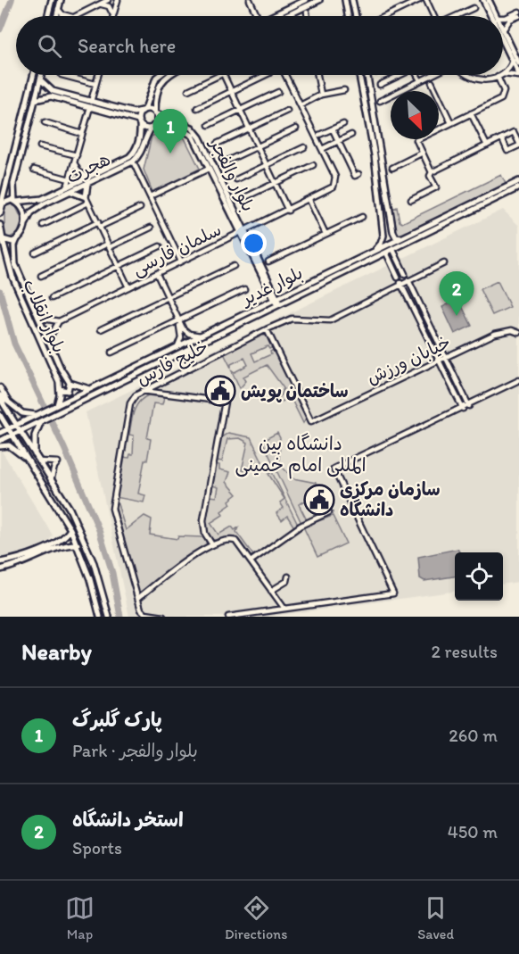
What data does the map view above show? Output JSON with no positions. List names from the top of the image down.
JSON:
{
  "streets": {
    "main road": [
      "هجرت",
      "بلوار والفجر",
      "بلوار غدیر",
      "بلوار انقلاب"
    ],
    "street": ["سلمان فارسی", "خیابان ورزش", "خلیج فارس"]
  },
  "crossings": [
    ["هجرت", "بلوار والفجر"],
    ["هجرت", "سلمان فارسی"],
    ["هجرت", "بلوار انقلاب"],
    ["بلوار والفجر", "سلمان فارسی"],
    ["بلوار والفجر", "بلوار غدیر"],
    ["سلمان فارسی", "بلوار انقلاب"],
    ["خیابان ورزش", "خلیج فارس"]
  ],
  "districts": ["دانشگاه بین المللی امام خمینی"],
  "places": {
    "public building": ["ساختمان پویش", "سازمان مرکزی دانشگاه"]
  },
  "north": "bottom right",
  "page": {
    "search": "Search here",
    "pins": ["1", "2"],
    "heading": ["Nearby", "2 results"],
    "list": [
      {
        "mark": "1",
        "name": "پارک گلبرگ",
        "note": "Park · بلوار والفجر",
        "value": "260 m"
      },
      {
        "mark": "2",
        "name": "استخر دانشگاه",
        "note": "Sports",
        "value": "450 m"
      }
    ],
    "nav": ["Map", "Directions", "Saved"]
  }
}
